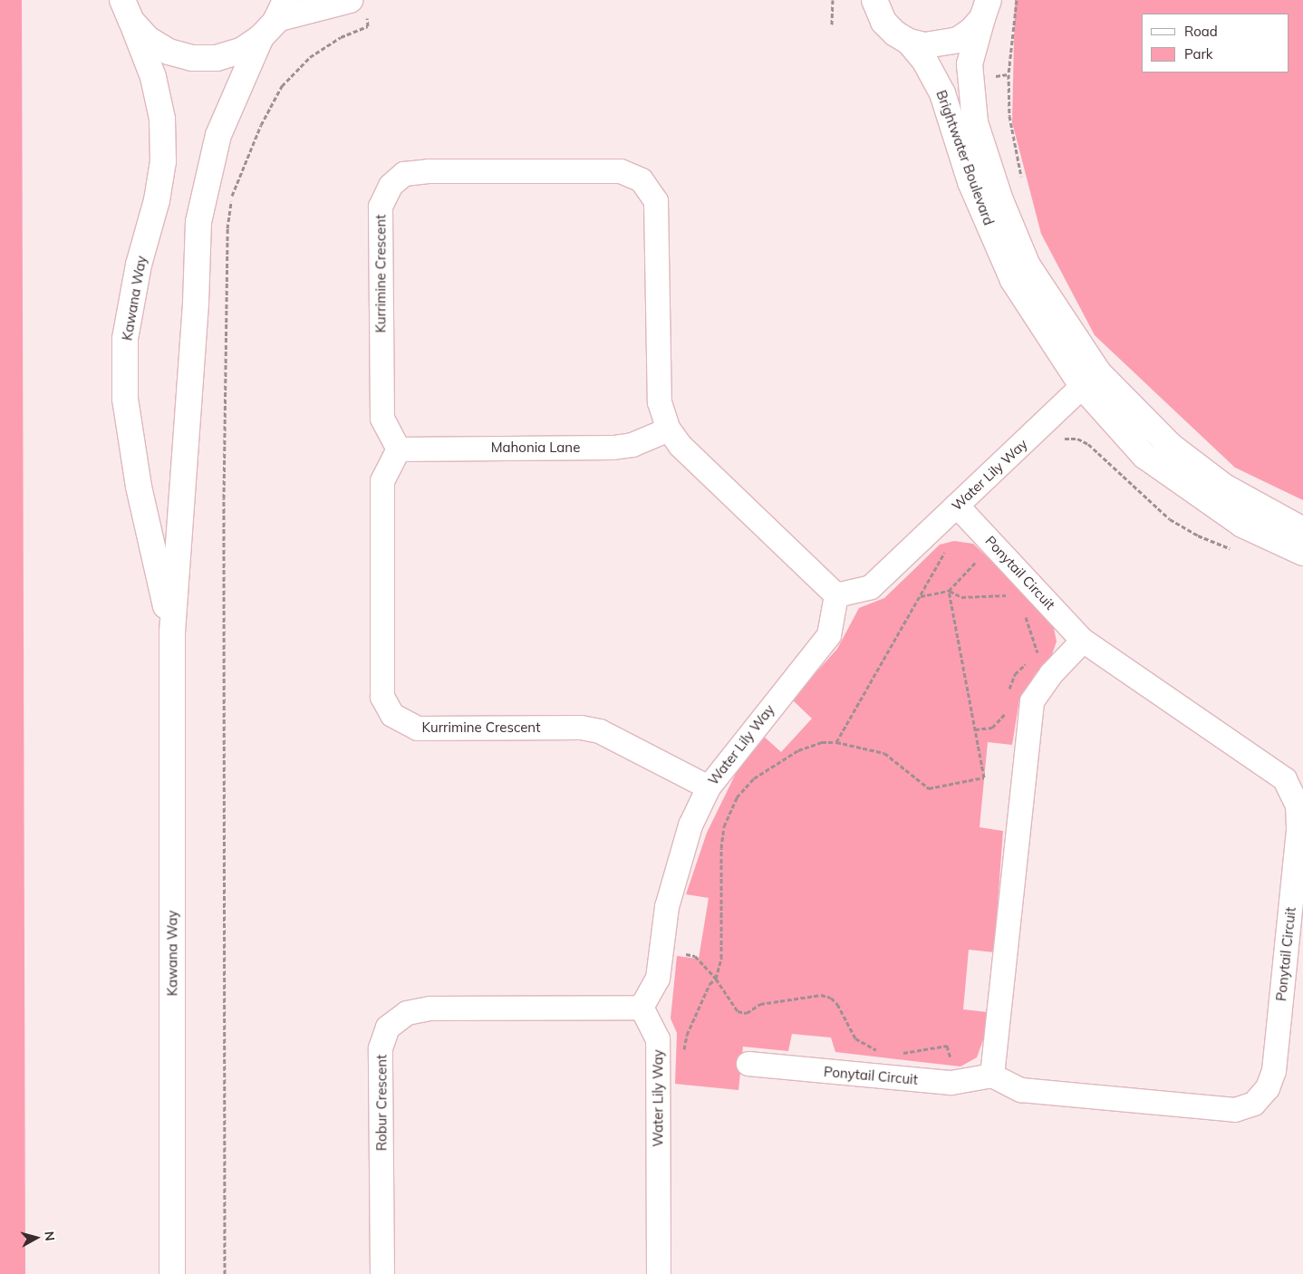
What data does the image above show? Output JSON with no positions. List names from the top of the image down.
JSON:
{
  "streets": {
    "main road": ["Brightwater Boulevard", "Kawana Way"],
    "street": [
      "Kurrimine Crescent",
      "Mahonia Lane",
      "Water Lily Way",
      "Ponytail Circuit",
      "Robur Crescent"
    ]
  },
  "crossings": [
    ["Brightwater Boulevard", "Water Lily Way"],
    ["Kurrimine Crescent", "Mahonia Lane"],
    ["Kurrimine Crescent", "Water Lily Way"],
    ["Water Lily Way", "Ponytail Circuit"],
    ["Water Lily Way", "Robur Crescent"]
  ],
  "legend": ["Road", "Park"],
  "north": "right"
}
